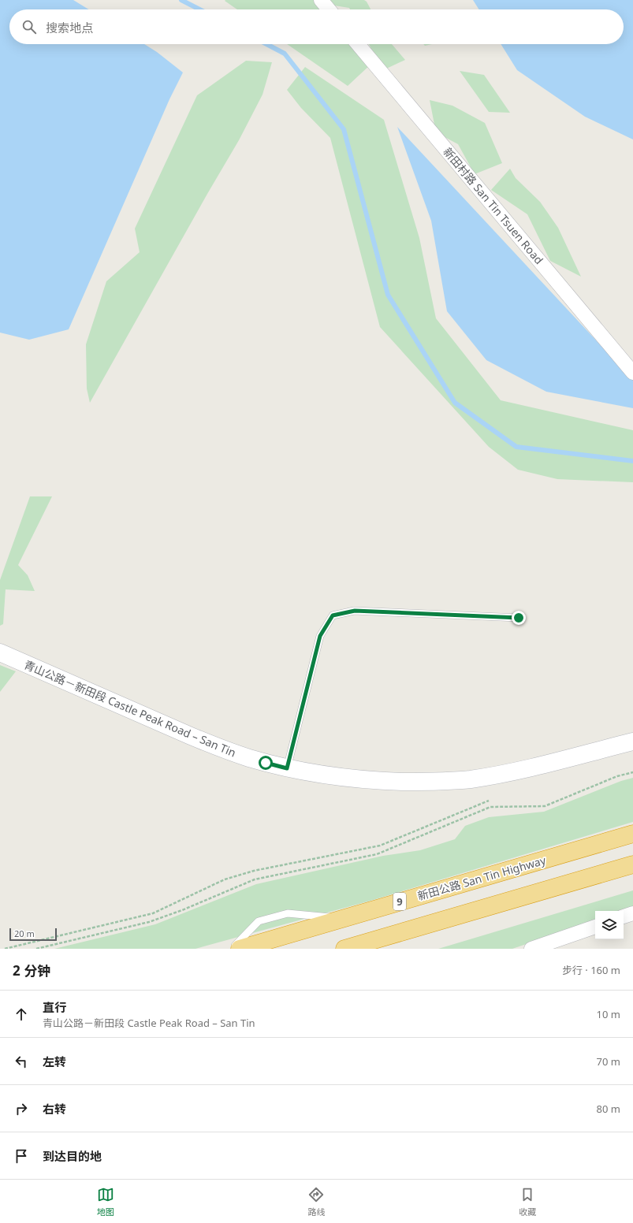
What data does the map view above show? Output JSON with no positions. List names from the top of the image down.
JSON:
{
  "streets": {
    "highway": ["新田公路 San Tin Highway", "9"],
    "main road": ["青山公路－新田段 Castle Peak Road – San Tin"],
    "street": ["新田村路 San Tin Tsuen Road"]
  },
  "scale_bar": "20 m",
  "page": {
    "search": "搜索地点",
    "scale": "20 m",
    "heading": ["2 分钟", "步行 · 160 m"],
    "list": [
      ["直行", "青山公路－新田段 Castle Peak Road – San Tin", "10 m"],
      ["左转", "70 m"],
      ["右转", "80 m"],
      "到达目的地"
    ],
    "nav": ["地图", "路线", "收藏"]
  }
}
